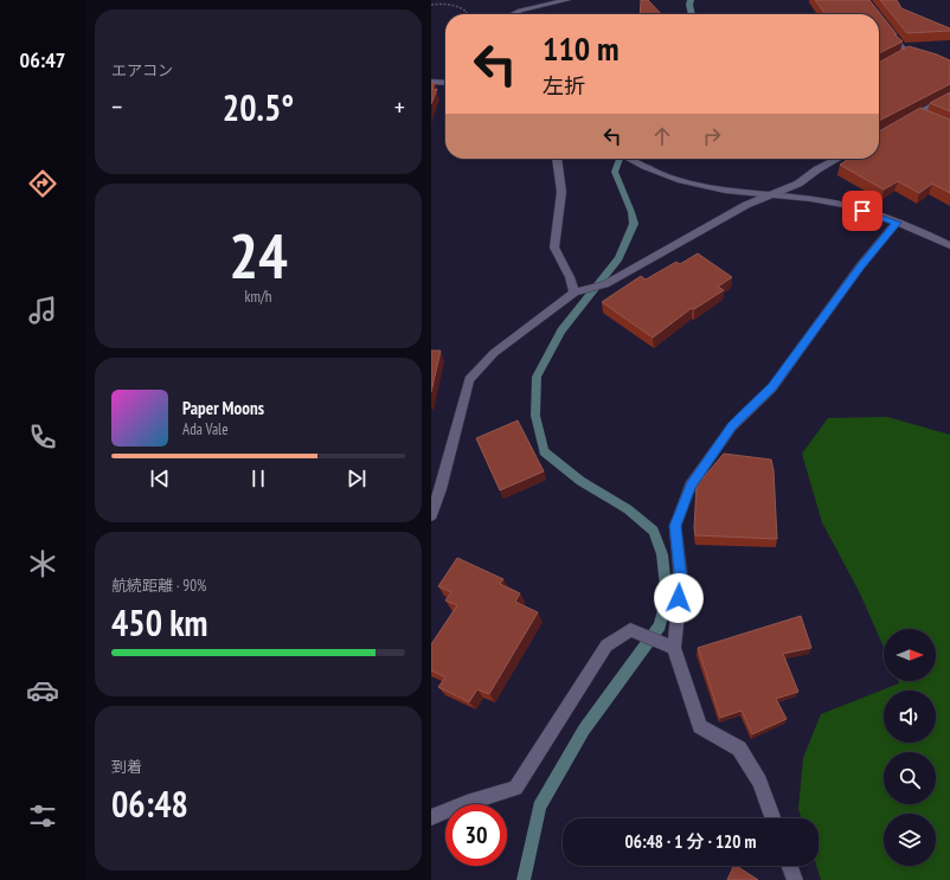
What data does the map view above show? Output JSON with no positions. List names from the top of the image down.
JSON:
{
  "north": "right",
  "page": {
    "tabs": "06:47",
    "tile": [
      "エアコン",
      ["24", "km/h"],
      ["航続距離 · 90%", "450 km"],
      ["到着", "06:48"]
    ],
    "turn": ["110 m", "左折"],
    "heat": ["−", "20.5°", "+"],
    "song": ["Paper Moons", "Ada Vale"],
    "limit": "30",
    "trip": "06:48 · 1 分 · 120 m"
  }
}
